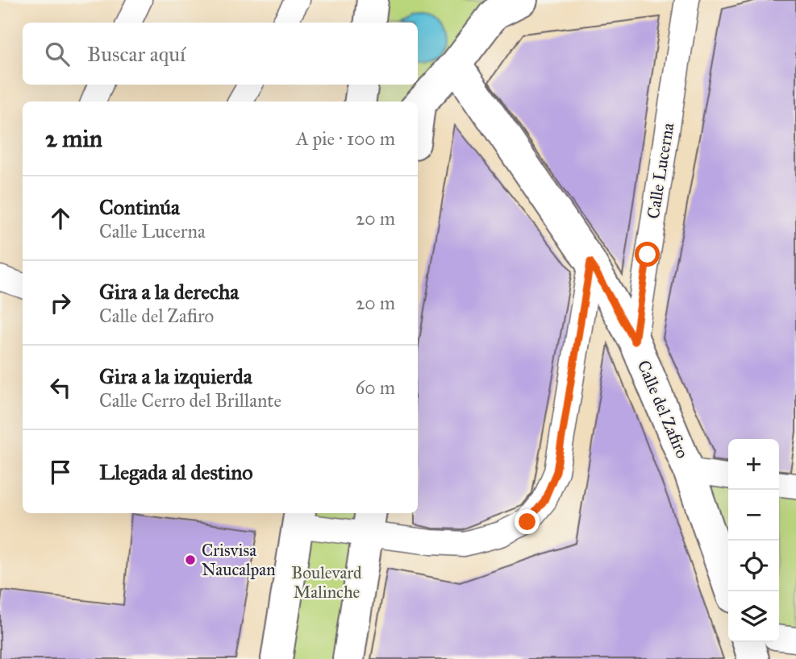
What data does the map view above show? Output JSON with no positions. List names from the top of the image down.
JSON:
{
  "streets": {
    "street": ["Calle Lucerna", "Calle del Zafiro"]
  },
  "crossings": [
    ["Calle Lucerna", "Calle del Zafiro"]
  ],
  "parks": ["Boulevard Malinche"],
  "places": ["Crisvisa Naucalpan"],
  "page": {
    "search": "Buscar aquí",
    "heading": ["2 min", "A pie · 100 m"],
    "list": [
      ["Continúa", "Calle Lucerna", "20 m"],
      ["Gira a la derecha", "Calle del Zafiro", "20 m"],
      ["Gira a la izquierda", "Calle Cerro del Brillante", "60 m"],
      "Llegada al destino"
    ],
    "map_buttons": ["+", "−"]
  }
}
